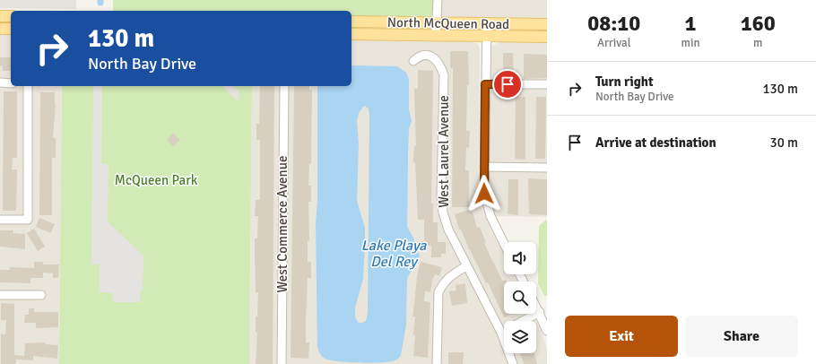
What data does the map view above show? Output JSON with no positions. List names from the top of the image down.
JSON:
{
  "streets": {
    "main road": ["North McQueen Road"],
    "street": ["West Laurel Avenue", "West Commerce Avenue"]
  },
  "water": ["Lake Playa Del Rey"],
  "parks": ["McQueen Park"],
  "page": {
    "eta": [
      "08:10",
      "Arrival",
      "1",
      "min",
      "160",
      "m"
    ],
    "turn": ["130 m", "North Bay Drive"],
    "list": [
      {
        "name": "Turn right",
        "note": "North Bay Drive",
        "value": "130 m"
      },
      {
        "name": "Arrive at destination",
        "value": "30 m"
      }
    ],
    "buttons": ["Exit", "Share"]
  }
}
